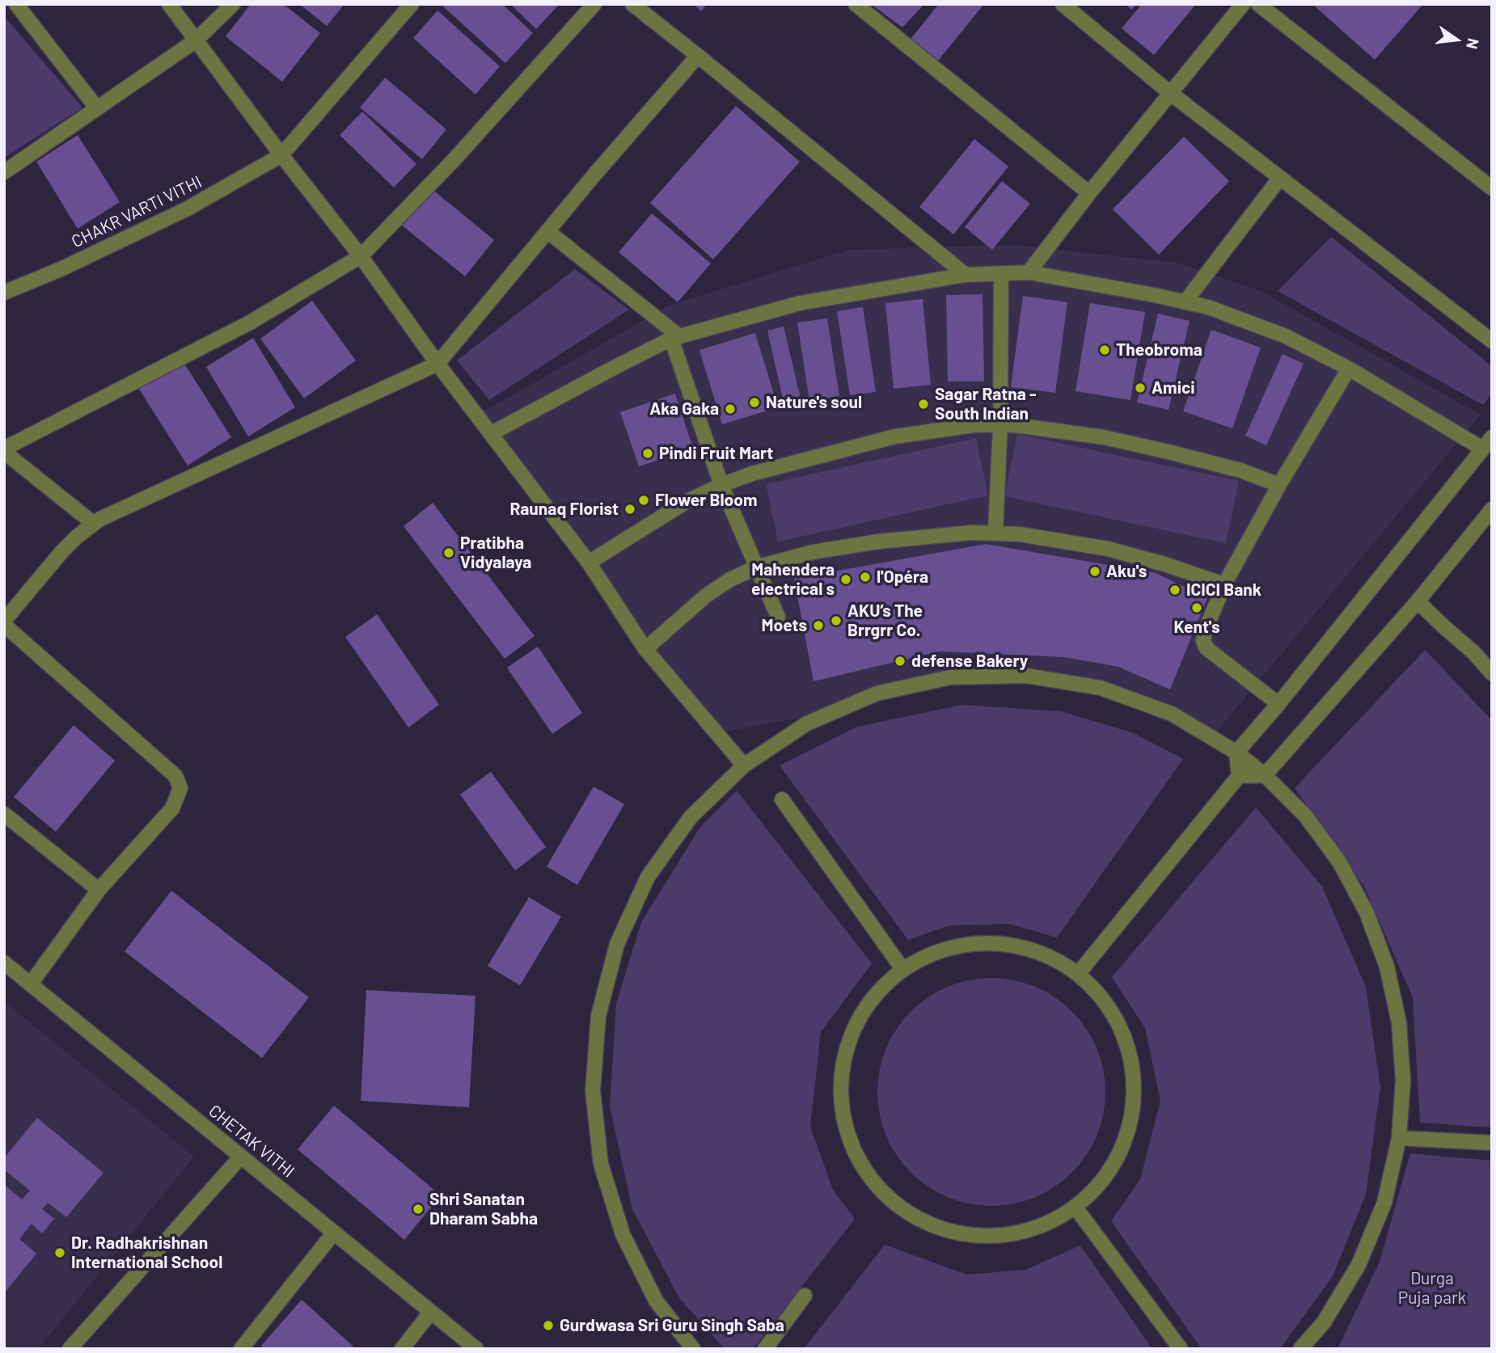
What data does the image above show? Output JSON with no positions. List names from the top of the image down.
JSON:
{
  "streets": {
    "street": ["CHAKR VARTI VITHI", "CHETAK VITHI"]
  },
  "parks": ["Durga Puja park"],
  "places": [
    "Theobroma",
    "Amici",
    "Nature's soul",
    "Sagar Ratna - South Indian",
    "Aka Gaka",
    "Pindi Fruit Mart",
    "Flower Bloom",
    "Raunaq Florist",
    "Pratibha Vidyalaya",
    "Aku's",
    "l'Opéra",
    "Mahendera electrical s",
    "ICICI Bank",
    "Kent's",
    "AKU’s The Brrgrr Co.",
    "Moets",
    "defense Bakery",
    "Shri Sanatan Dharam Sabha",
    "Dr. Radhakrishnan International School",
    "Gurdwasa Sri Guru Singh Saba"
  ],
  "north": "right"
}
